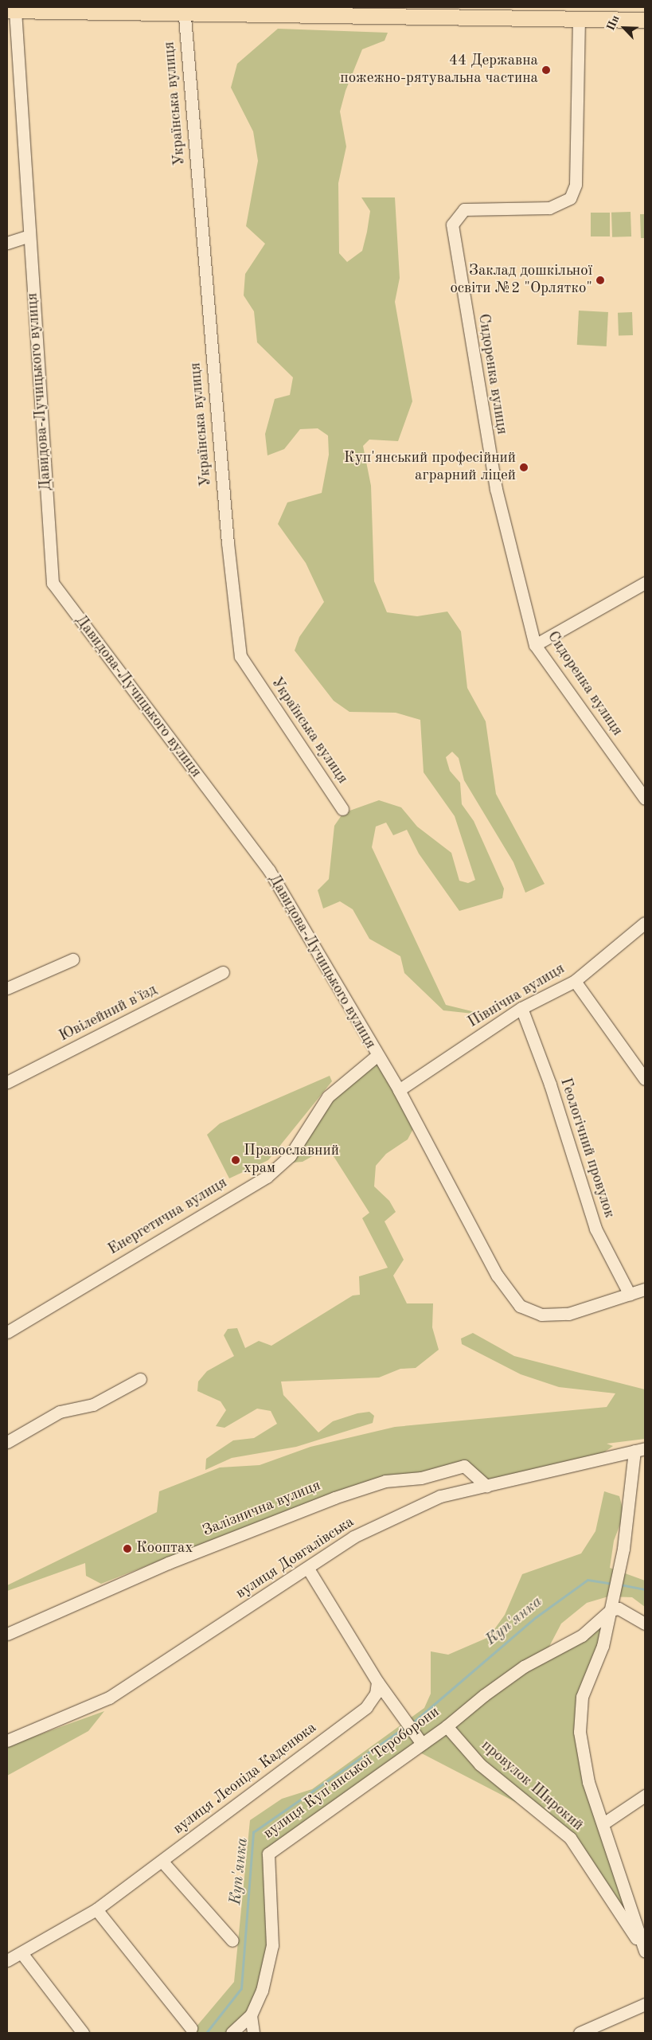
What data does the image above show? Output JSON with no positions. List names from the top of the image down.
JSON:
{
  "streets": {
    "street": [
      "Українська вулиця",
      "Сидоренка вулиця",
      "Давидова-Лучицького вулиця",
      "Північна вулиця",
      "Ювілейний в'їзд",
      "Геологічний провулок",
      "Енергетична вулиця",
      "Залізнична вулиця",
      "вулиця Довгалівська",
      "вулиця Куп'янської Тероборони",
      "вулиця Леоніда Каденюка",
      "провулок Широкий"
    ]
  },
  "crossings": [
    ["Давидова-Лучицького вулиця", "Північна вулиця"],
    ["Давидова-Лучицького вулиця", "Геологічний провулок"],
    ["Давидова-Лучицького вулиця", "Енергетична вулиця"],
    ["Північна вулиця", "Геологічний провулок"],
    ["Залізнична вулиця", "вулиця Довгалівська"],
    ["вулиця Куп'янської Тероборони", "провулок Широкий"]
  ],
  "water": ["Куп'янка"],
  "places": [
    "44 Державна пожежно-рятувальна частина",
    "Заклад дошкільної освіти №2 \"Орлятко\"",
    "Куп'янський професійний аграрний ліцей",
    "Православний храм",
    "Кооптах"
  ],
  "north": "top left"
}
